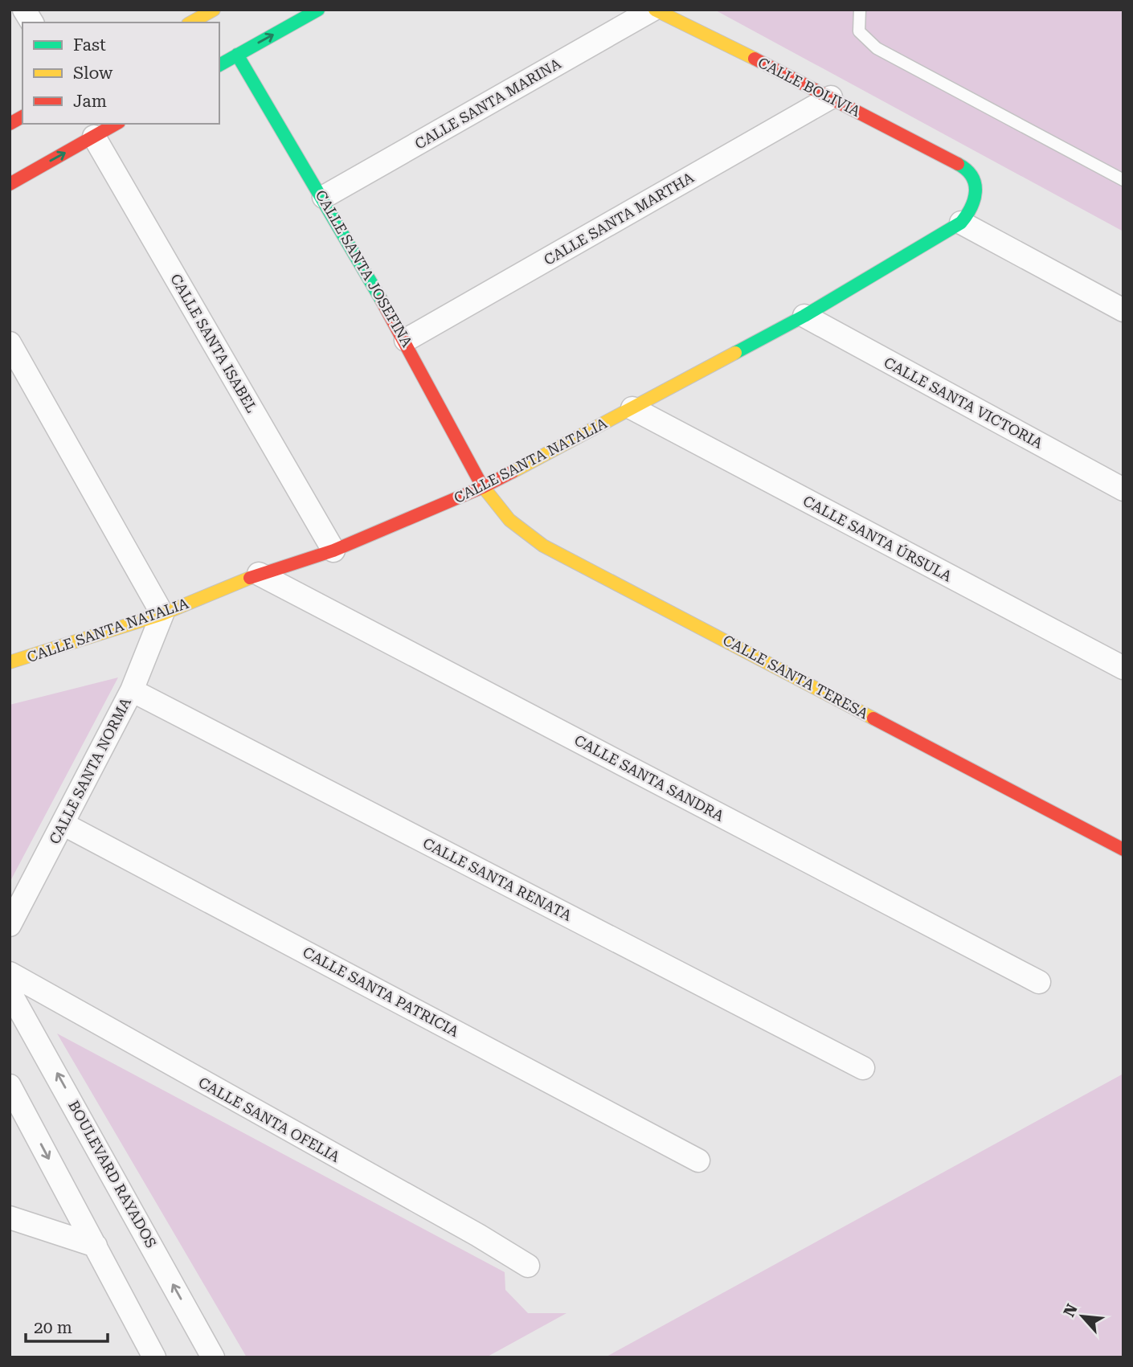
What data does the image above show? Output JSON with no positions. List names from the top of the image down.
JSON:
{
  "streets": {
    "street": [
      "CALLE BOLIVIA",
      "CALLE SANTA MARINA",
      "CALLE SANTA MARTHA",
      "CALLE SANTA JOSEFINA",
      "CALLE SANTA ISABEL",
      "CALLE SANTA VICTORIA",
      "CALLE SANTA NATALIA",
      "CALLE SANTA ÚRSULA",
      "CALLE SANTA TERESA",
      "CALLE SANTA NORMA",
      "CALLE SANTA SANDRA",
      "CALLE SANTA RENATA",
      "CALLE SANTA PATRICIA",
      "CALLE SANTA OFELIA",
      "BOULEVARD RAYADOS"
    ]
  },
  "crossings": [
    ["CALLE BOLIVIA", "CALLE SANTA MARINA"],
    ["CALLE BOLIVIA", "CALLE SANTA MARTHA"],
    ["CALLE BOLIVIA", "CALLE SANTA NATALIA"],
    ["CALLE SANTA MARINA", "CALLE SANTA JOSEFINA"],
    ["CALLE SANTA MARTHA", "CALLE SANTA JOSEFINA"],
    ["CALLE SANTA JOSEFINA", "CALLE SANTA NATALIA"],
    ["CALLE SANTA JOSEFINA", "CALLE SANTA TERESA"],
    ["CALLE SANTA ISABEL", "CALLE SANTA NATALIA"],
    ["CALLE SANTA VICTORIA", "CALLE SANTA NATALIA"],
    ["CALLE SANTA NATALIA", "CALLE SANTA ÚRSULA"],
    ["CALLE SANTA NATALIA", "CALLE SANTA TERESA"],
    ["CALLE SANTA NATALIA", "CALLE SANTA NORMA"],
    ["CALLE SANTA NATALIA", "CALLE SANTA SANDRA"],
    ["CALLE SANTA NORMA", "CALLE SANTA RENATA"],
    ["CALLE SANTA NORMA", "CALLE SANTA PATRICIA"]
  ],
  "legend": ["Fast", "Slow", "Jam"],
  "scale_bar": "20 m",
  "north": "top left"
}
